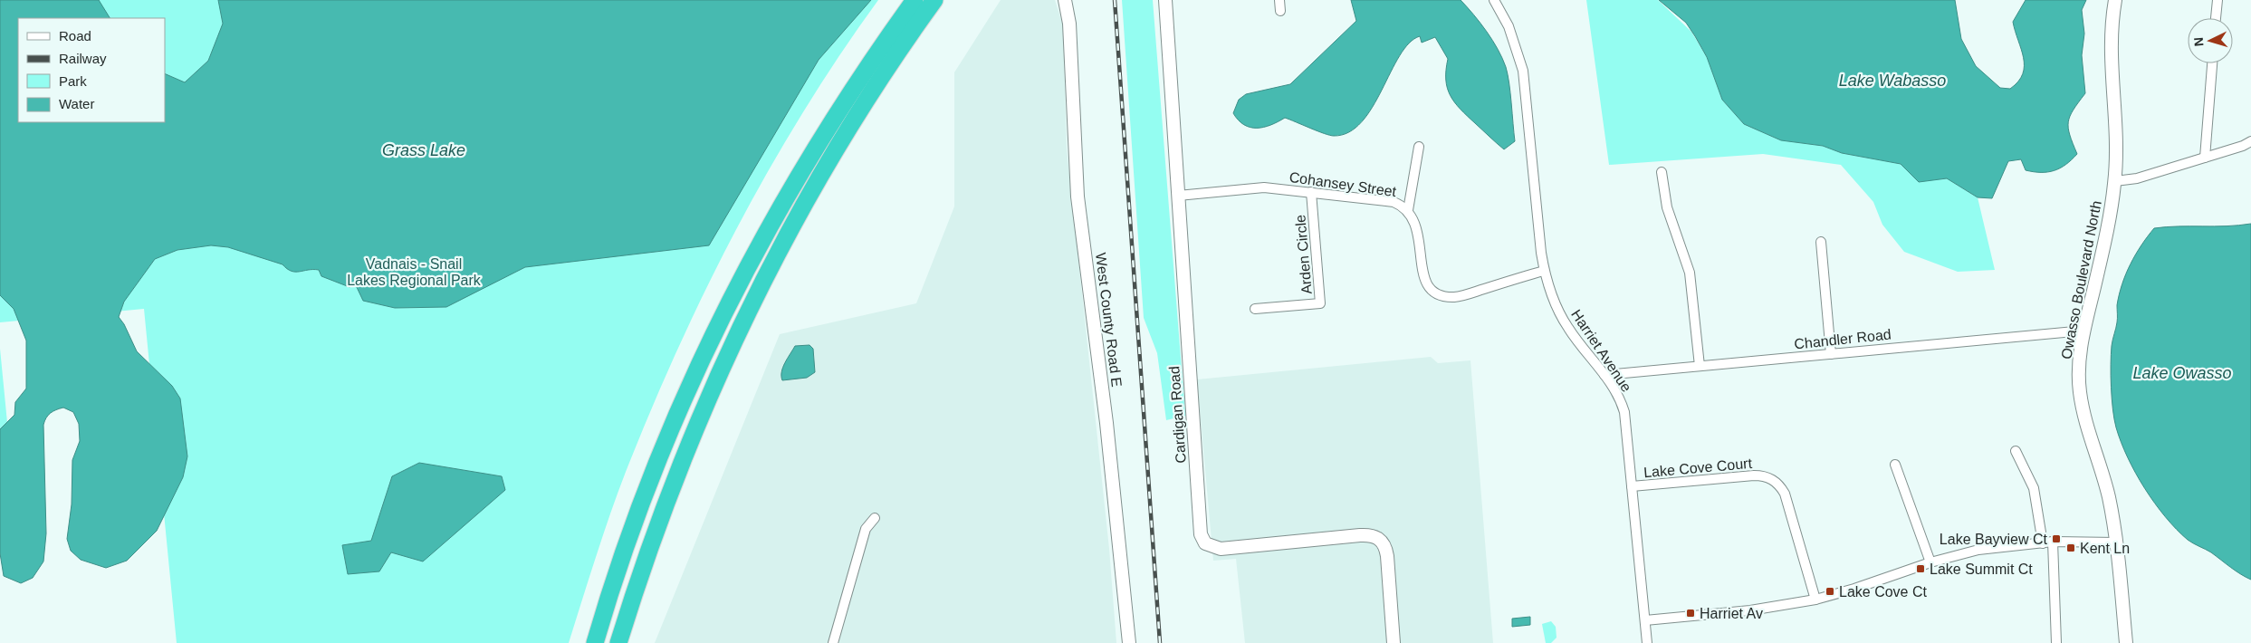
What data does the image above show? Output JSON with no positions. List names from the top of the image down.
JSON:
{
  "streets": {
    "street": [
      "Cohansey Street",
      "Arden Circle",
      "Owasso Boulevard North",
      "West County Road E",
      "Chandler Road",
      "Harriet Avenue",
      "Cardigan Road",
      "Lake Cove Court"
    ]
  },
  "crossings": [
    ["Cohansey Street", "Arden Circle"],
    ["Cohansey Street", "Harriet Avenue"],
    ["Cohansey Street", "Cardigan Road"],
    ["Owasso Boulevard North", "Chandler Road"],
    ["Chandler Road", "Harriet Avenue"],
    ["Harriet Avenue", "Lake Cove Court"]
  ],
  "water": ["Lake Wabasso", "Grass Lake", "Lake Owasso"],
  "parks": ["Vadnais - Snail Lakes Regional Park"],
  "places": {
    "transit": [
      "Lake Bayview Ct",
      "Kent Ln",
      "Lake Summit Ct",
      "Lake Cove Ct",
      "Harriet Av"
    ]
  },
  "legend": [
    "Road",
    "Railway",
    "Park",
    "Water"
  ],
  "north": "left"
}
